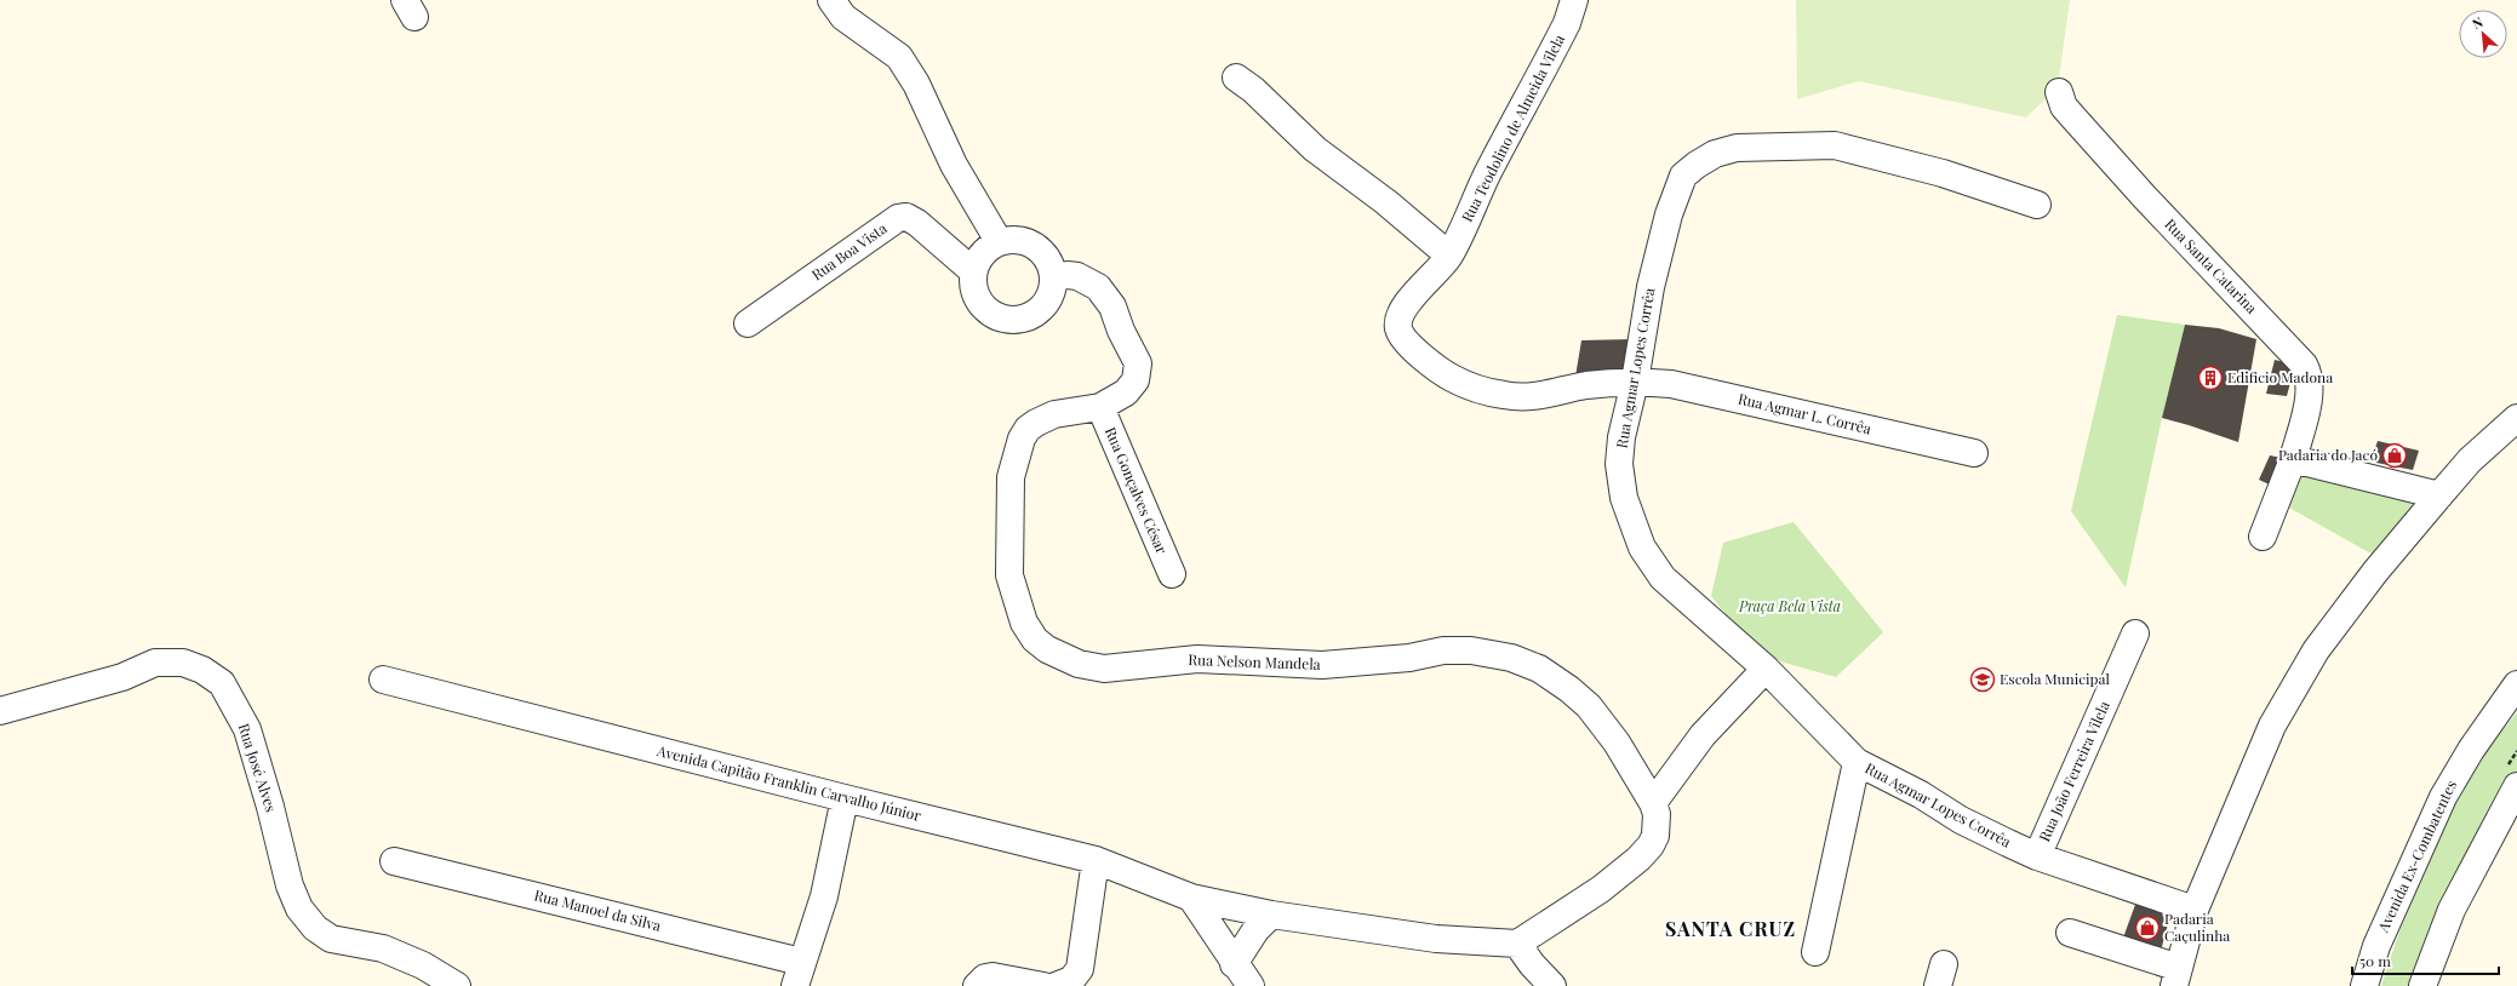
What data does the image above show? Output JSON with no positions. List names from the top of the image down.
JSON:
{
  "streets": {
    "street": [
      "Rua Teodolino de Almeida Vilela",
      "Rua Boa Vista",
      "Rua Santa Catarina",
      "Rua Agmar Lopes Corrêa",
      "Rua Agmar L. Corrêa",
      "Rua Gonçalves César",
      "Rua Nelson Mandela",
      "Rua José Alves",
      "Rua João Ferreira Vilela",
      "Avenida Capitão Franklin Carvalho Júnior",
      "Avenida Ex-Combatentes",
      "Rua Manoel da Silva"
    ]
  },
  "crossings": [
    ["Rua Teodolino de Almeida Vilela", "Rua Agmar Lopes Corrêa"],
    ["Rua Teodolino de Almeida Vilela", "Rua Agmar L. Corrêa"],
    ["Rua Boa Vista", "Rua Nelson Mandela"],
    ["Rua Agmar Lopes Corrêa", "Rua Agmar L. Corrêa"],
    ["Rua Agmar Lopes Corrêa", "Rua João Ferreira Vilela"],
    ["Rua Gonçalves César", "Rua Nelson Mandela"]
  ],
  "districts": ["SANTA CRUZ"],
  "parks": ["Praça Bela Vista"],
  "places": {
    "building": ["Edificio Madona"],
    "shop": ["Padaria do Jacó", "Padaria Caçulinha"],
    "school or university": ["Escola Municipal"]
  },
  "scale_bar": "50 m",
  "north": "top left"
}
